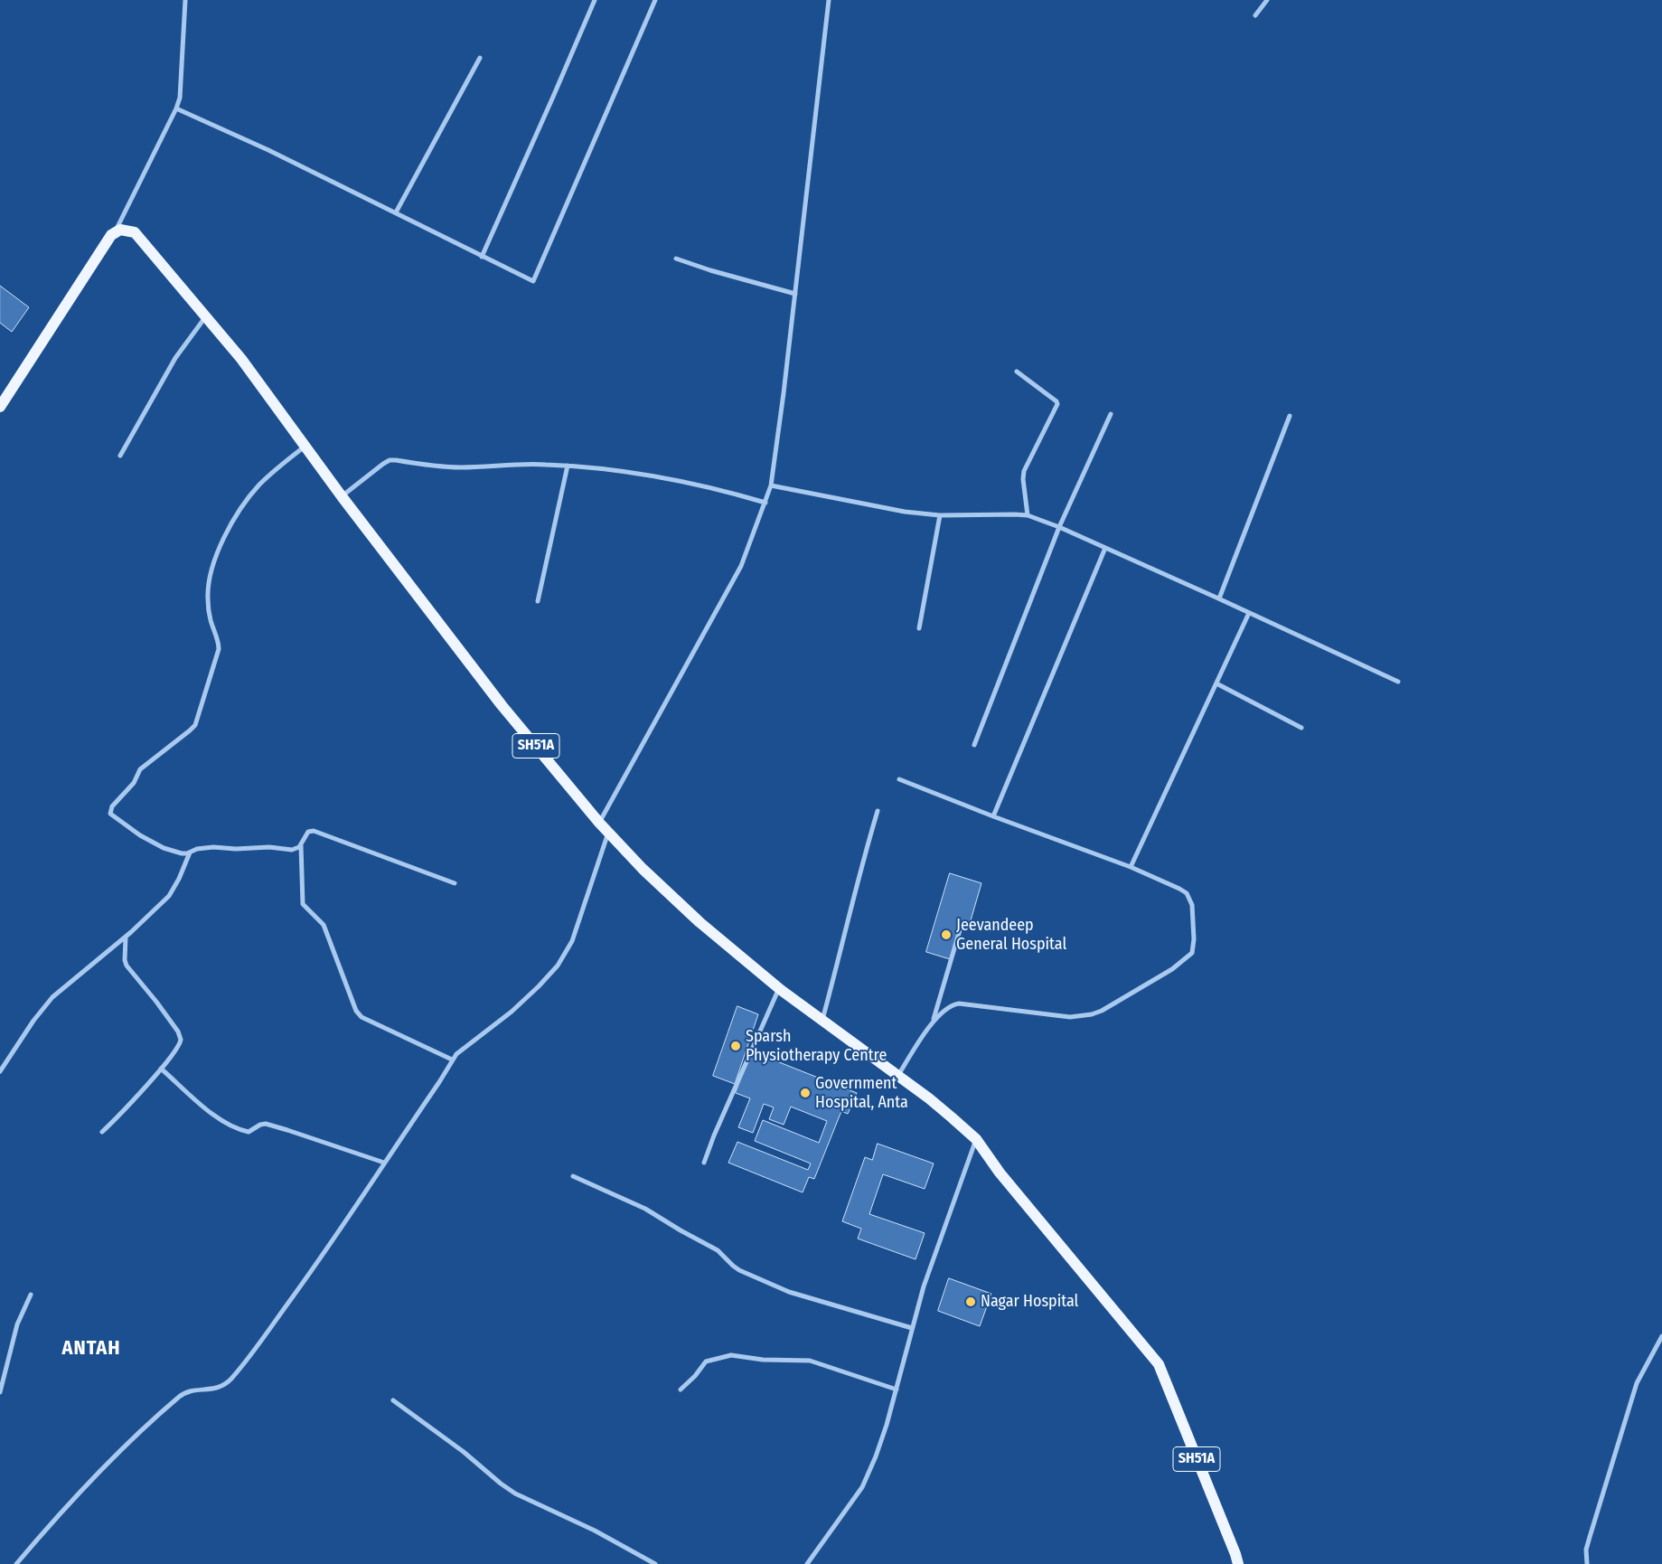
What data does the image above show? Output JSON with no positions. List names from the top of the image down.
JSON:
{
  "streets": {
    "main road": ["SH51A"]
  },
  "districts": ["ANTAH"],
  "places": [
    "Jeevandeep General Hospital",
    "Sparsh Physiotherapy Centre",
    "Government Hospital, Anta",
    "Nagar Hospital"
  ]
}
